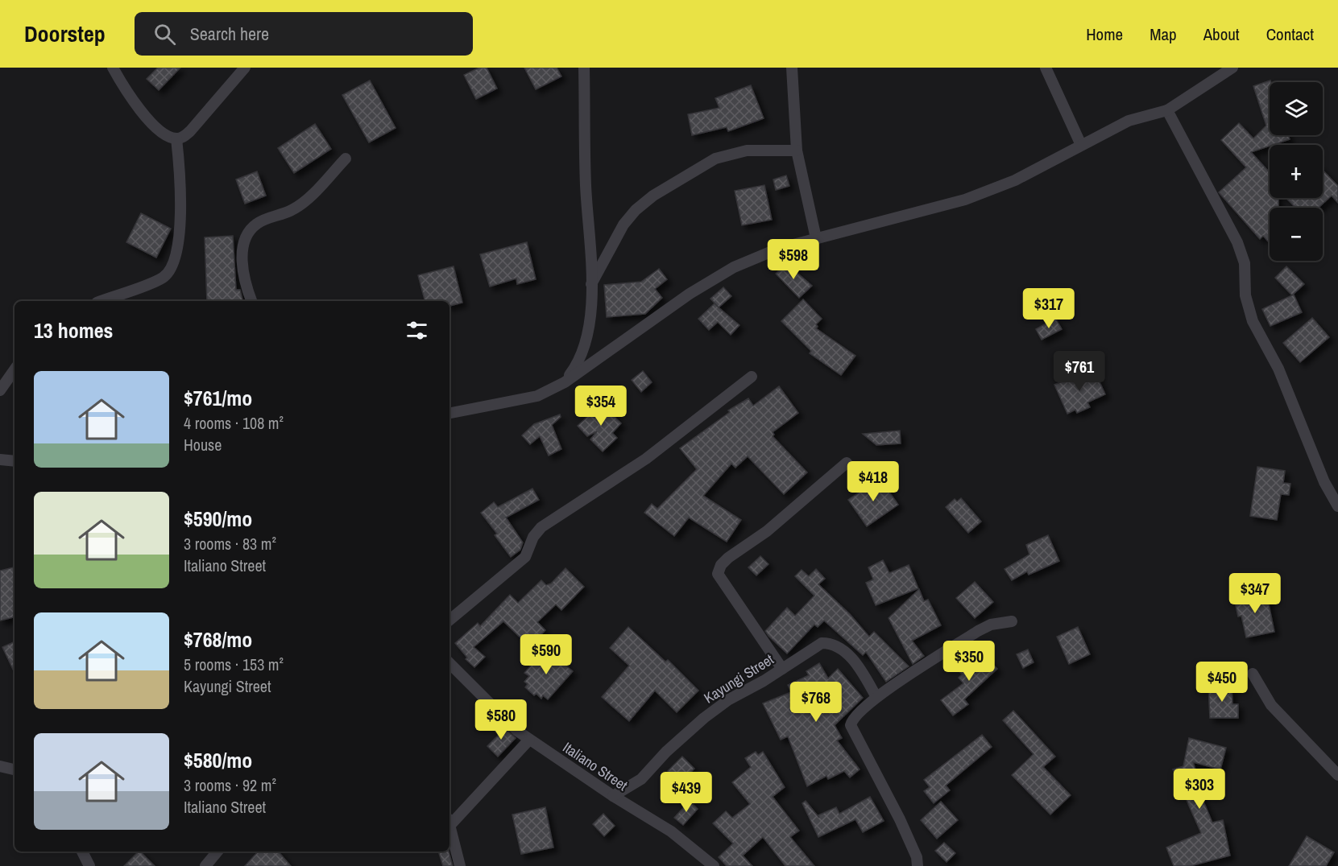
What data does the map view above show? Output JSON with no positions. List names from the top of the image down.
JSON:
{
  "streets": {
    "street": ["Kayungi Street", "Italiano Street"]
  },
  "crossings": [
    ["Kayungi Street", "Italiano Street"]
  ],
  "page": {
    "header": "Doorstep",
    "search": "Search here",
    "nav": [
      "Home",
      "Map",
      "About",
      "Contact"
    ],
    "map_buttons": ["+", "−"],
    "price": [
      "$598",
      "$317",
      "$761",
      "$354",
      "$418",
      "$347",
      "$590",
      "$350",
      "$450",
      "$768",
      "$580",
      "$303",
      "$439"
    ],
    "heading": "13 homes",
    "list": [
      {
        "name": "$761/mo",
        "note": "4 rooms · 108 m² · House"
      },
      {
        "name": "$590/mo",
        "note": "3 rooms · 83 m² · Italiano Street"
      },
      {
        "name": "$768/mo",
        "note": "5 rooms · 153 m² · Kayungi Street"
      },
      {
        "name": "$580/mo",
        "note": "3 rooms · 92 m² · Italiano Street"
      }
    ]
  }
}
